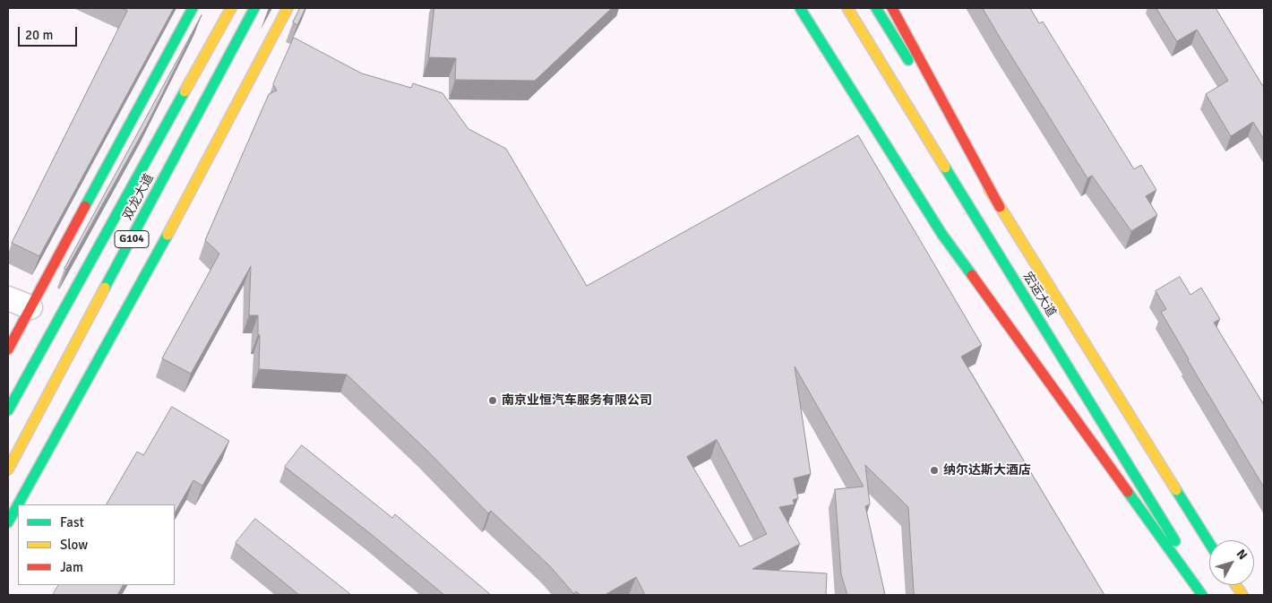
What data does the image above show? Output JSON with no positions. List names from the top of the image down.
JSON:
{
  "streets": {
    "main road": ["双龙大道", "G104", "宏运大道"]
  },
  "places": ["南京业恒汽车服务有限公司", "纳尔达斯大酒店"],
  "legend": ["Fast", "Slow", "Jam"],
  "scale_bar": "20 m",
  "north": "top right"
}
